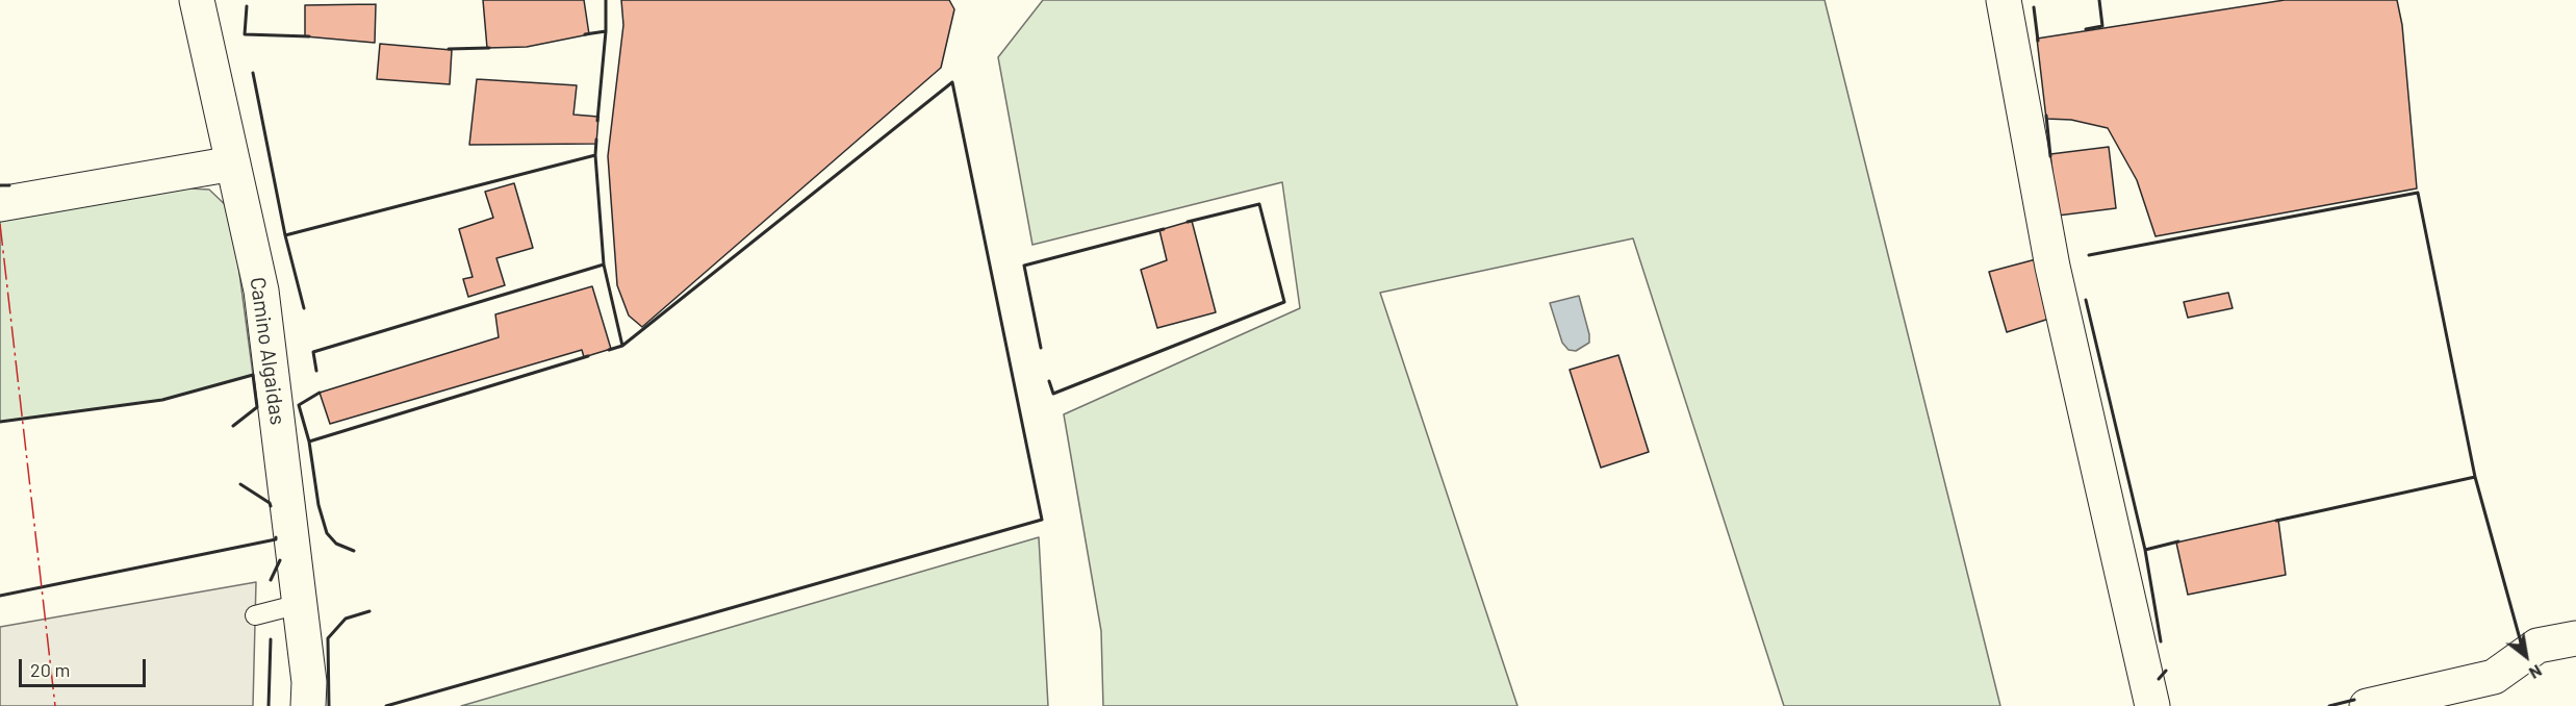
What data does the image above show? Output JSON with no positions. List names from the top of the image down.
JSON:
{
  "streets": {
    "street": ["Camino Algaidas"]
  },
  "scale_bar": "20 m",
  "north": "bottom right"
}
